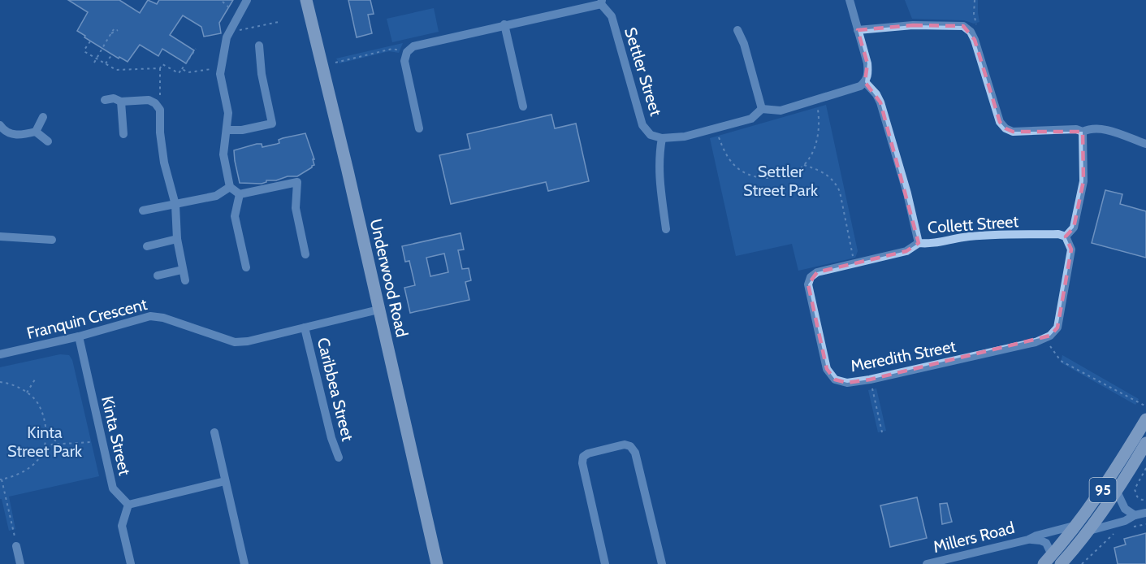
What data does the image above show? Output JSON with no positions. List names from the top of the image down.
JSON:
{
  "streets": {
    "main road": ["Underwood Road", "95"],
    "street": [
      "Settler Street",
      "Collett Street",
      "Franquin Crescent",
      "Meredith Street",
      "Caribbea Street",
      "Kinta Street",
      "Millers Road"
    ]
  },
  "crossings": [
    ["Collett Street", "Meredith Street"],
    ["Underwood Road", "Franquin Crescent"],
    ["Franquin Crescent", "Caribbea Street"],
    ["Franquin Crescent", "Kinta Street"],
    ["95", "Millers Road"]
  ],
  "parks": ["Settler Street Park", "Kinta Street Park"]
}
